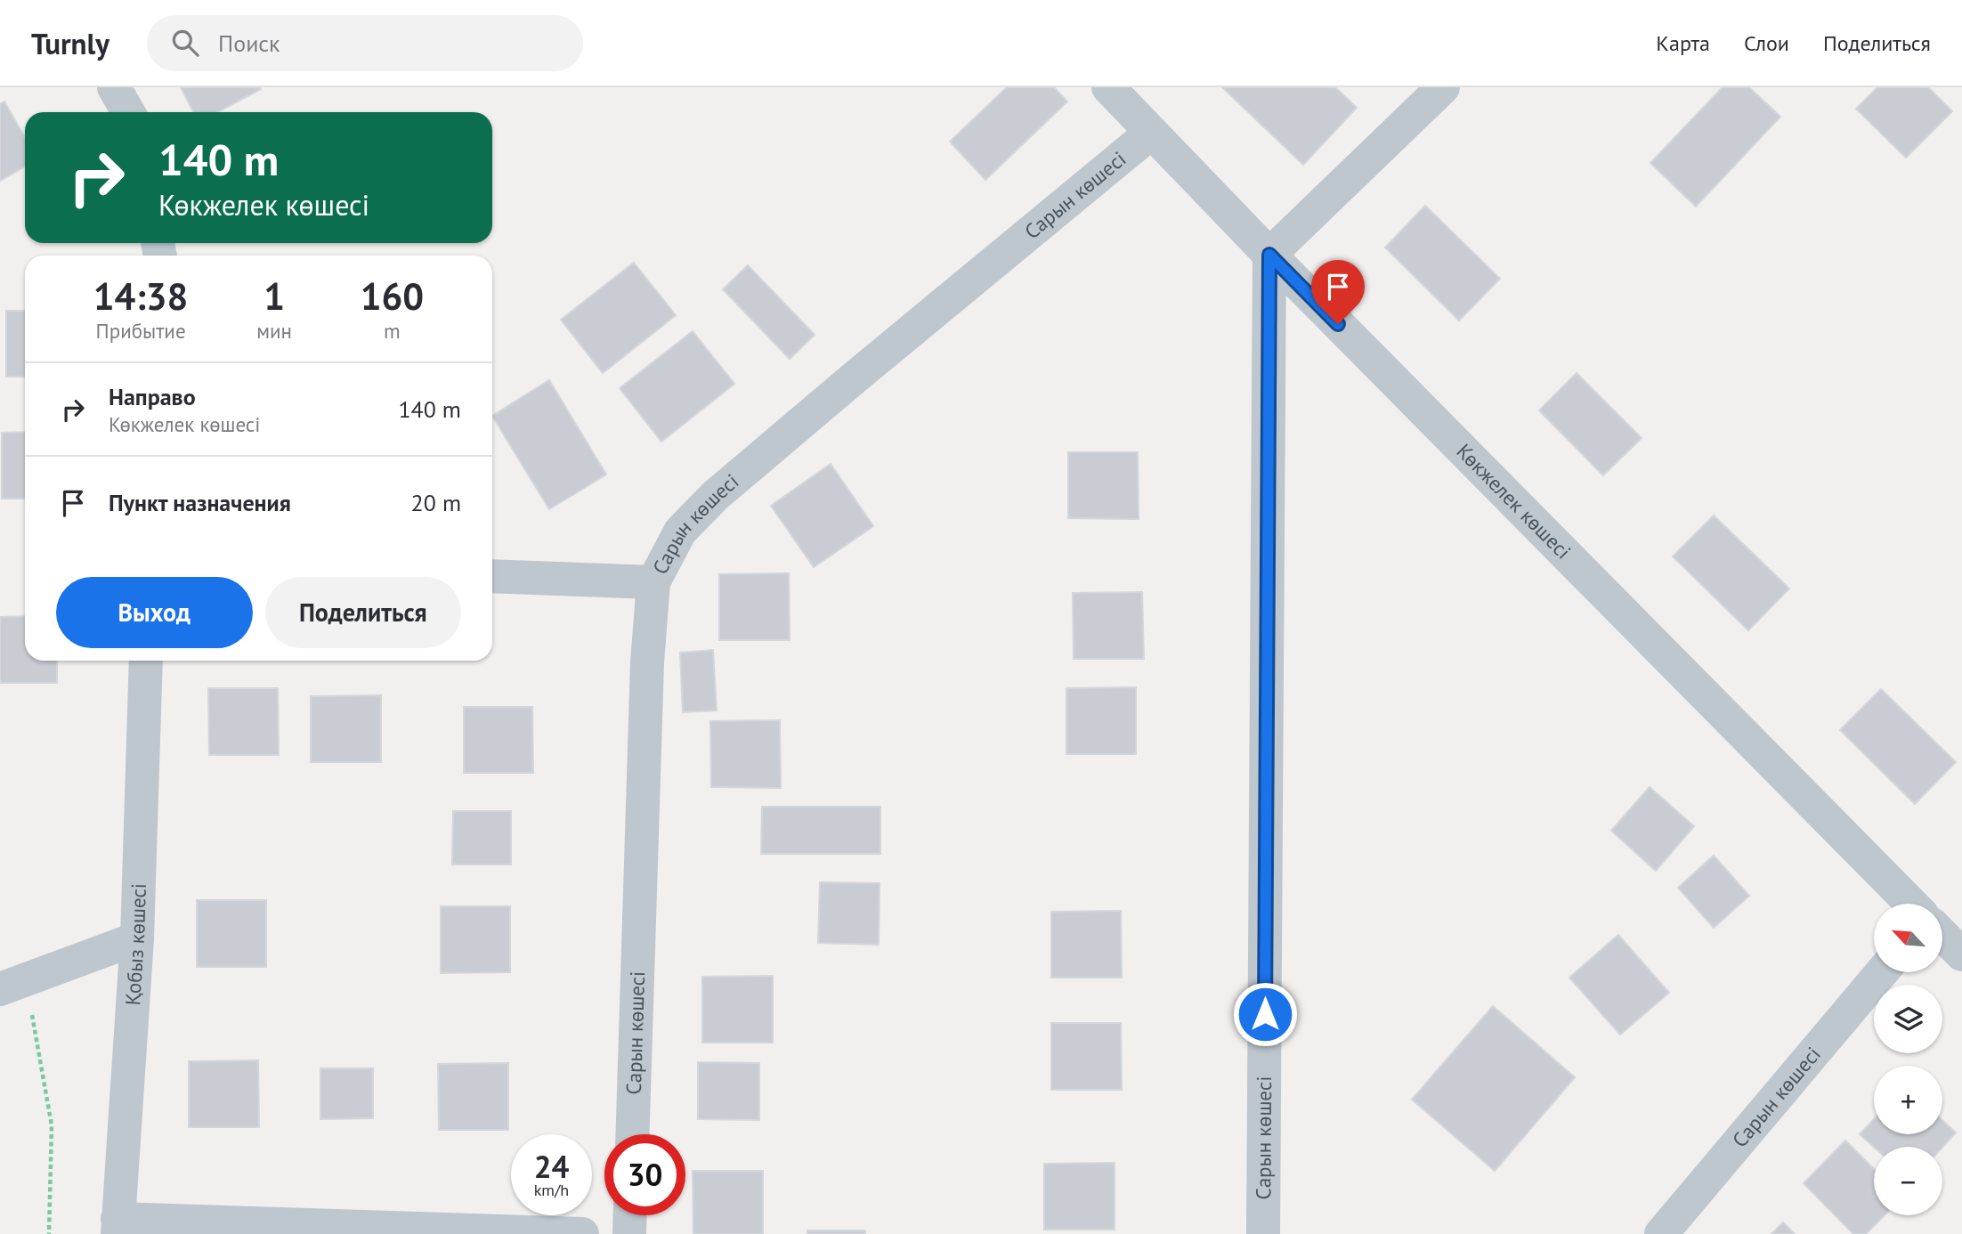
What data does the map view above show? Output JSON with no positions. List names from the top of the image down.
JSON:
{
  "streets": {
    "street": ["Сарын көшесі", "Көкжелек көшесі", "Қобыз көшесі"]
  },
  "crossings": [
    ["Сарын көшесі", "Көкжелек көшесі"]
  ],
  "north": "top left",
  "page": {
    "header": "Turnly",
    "search": "Поиск",
    "nav": ["Карта", "Слои", "Поделиться"],
    "turn": ["140 m", "Көкжелек көшесі"],
    "eta": [
      "14:38",
      "Прибытие",
      "1",
      "мин",
      "160",
      "m"
    ],
    "list": [
      {
        "name": "Направо",
        "note": "Көкжелек көшесі",
        "value": "140 m"
      },
      {
        "name": "Пункт назначения",
        "value": "20 m"
      }
    ],
    "buttons": ["Выход", "Поделиться"],
    "map_buttons": ["+", "−"],
    "speed": "24 km/h",
    "limit": "30"
  }
}
